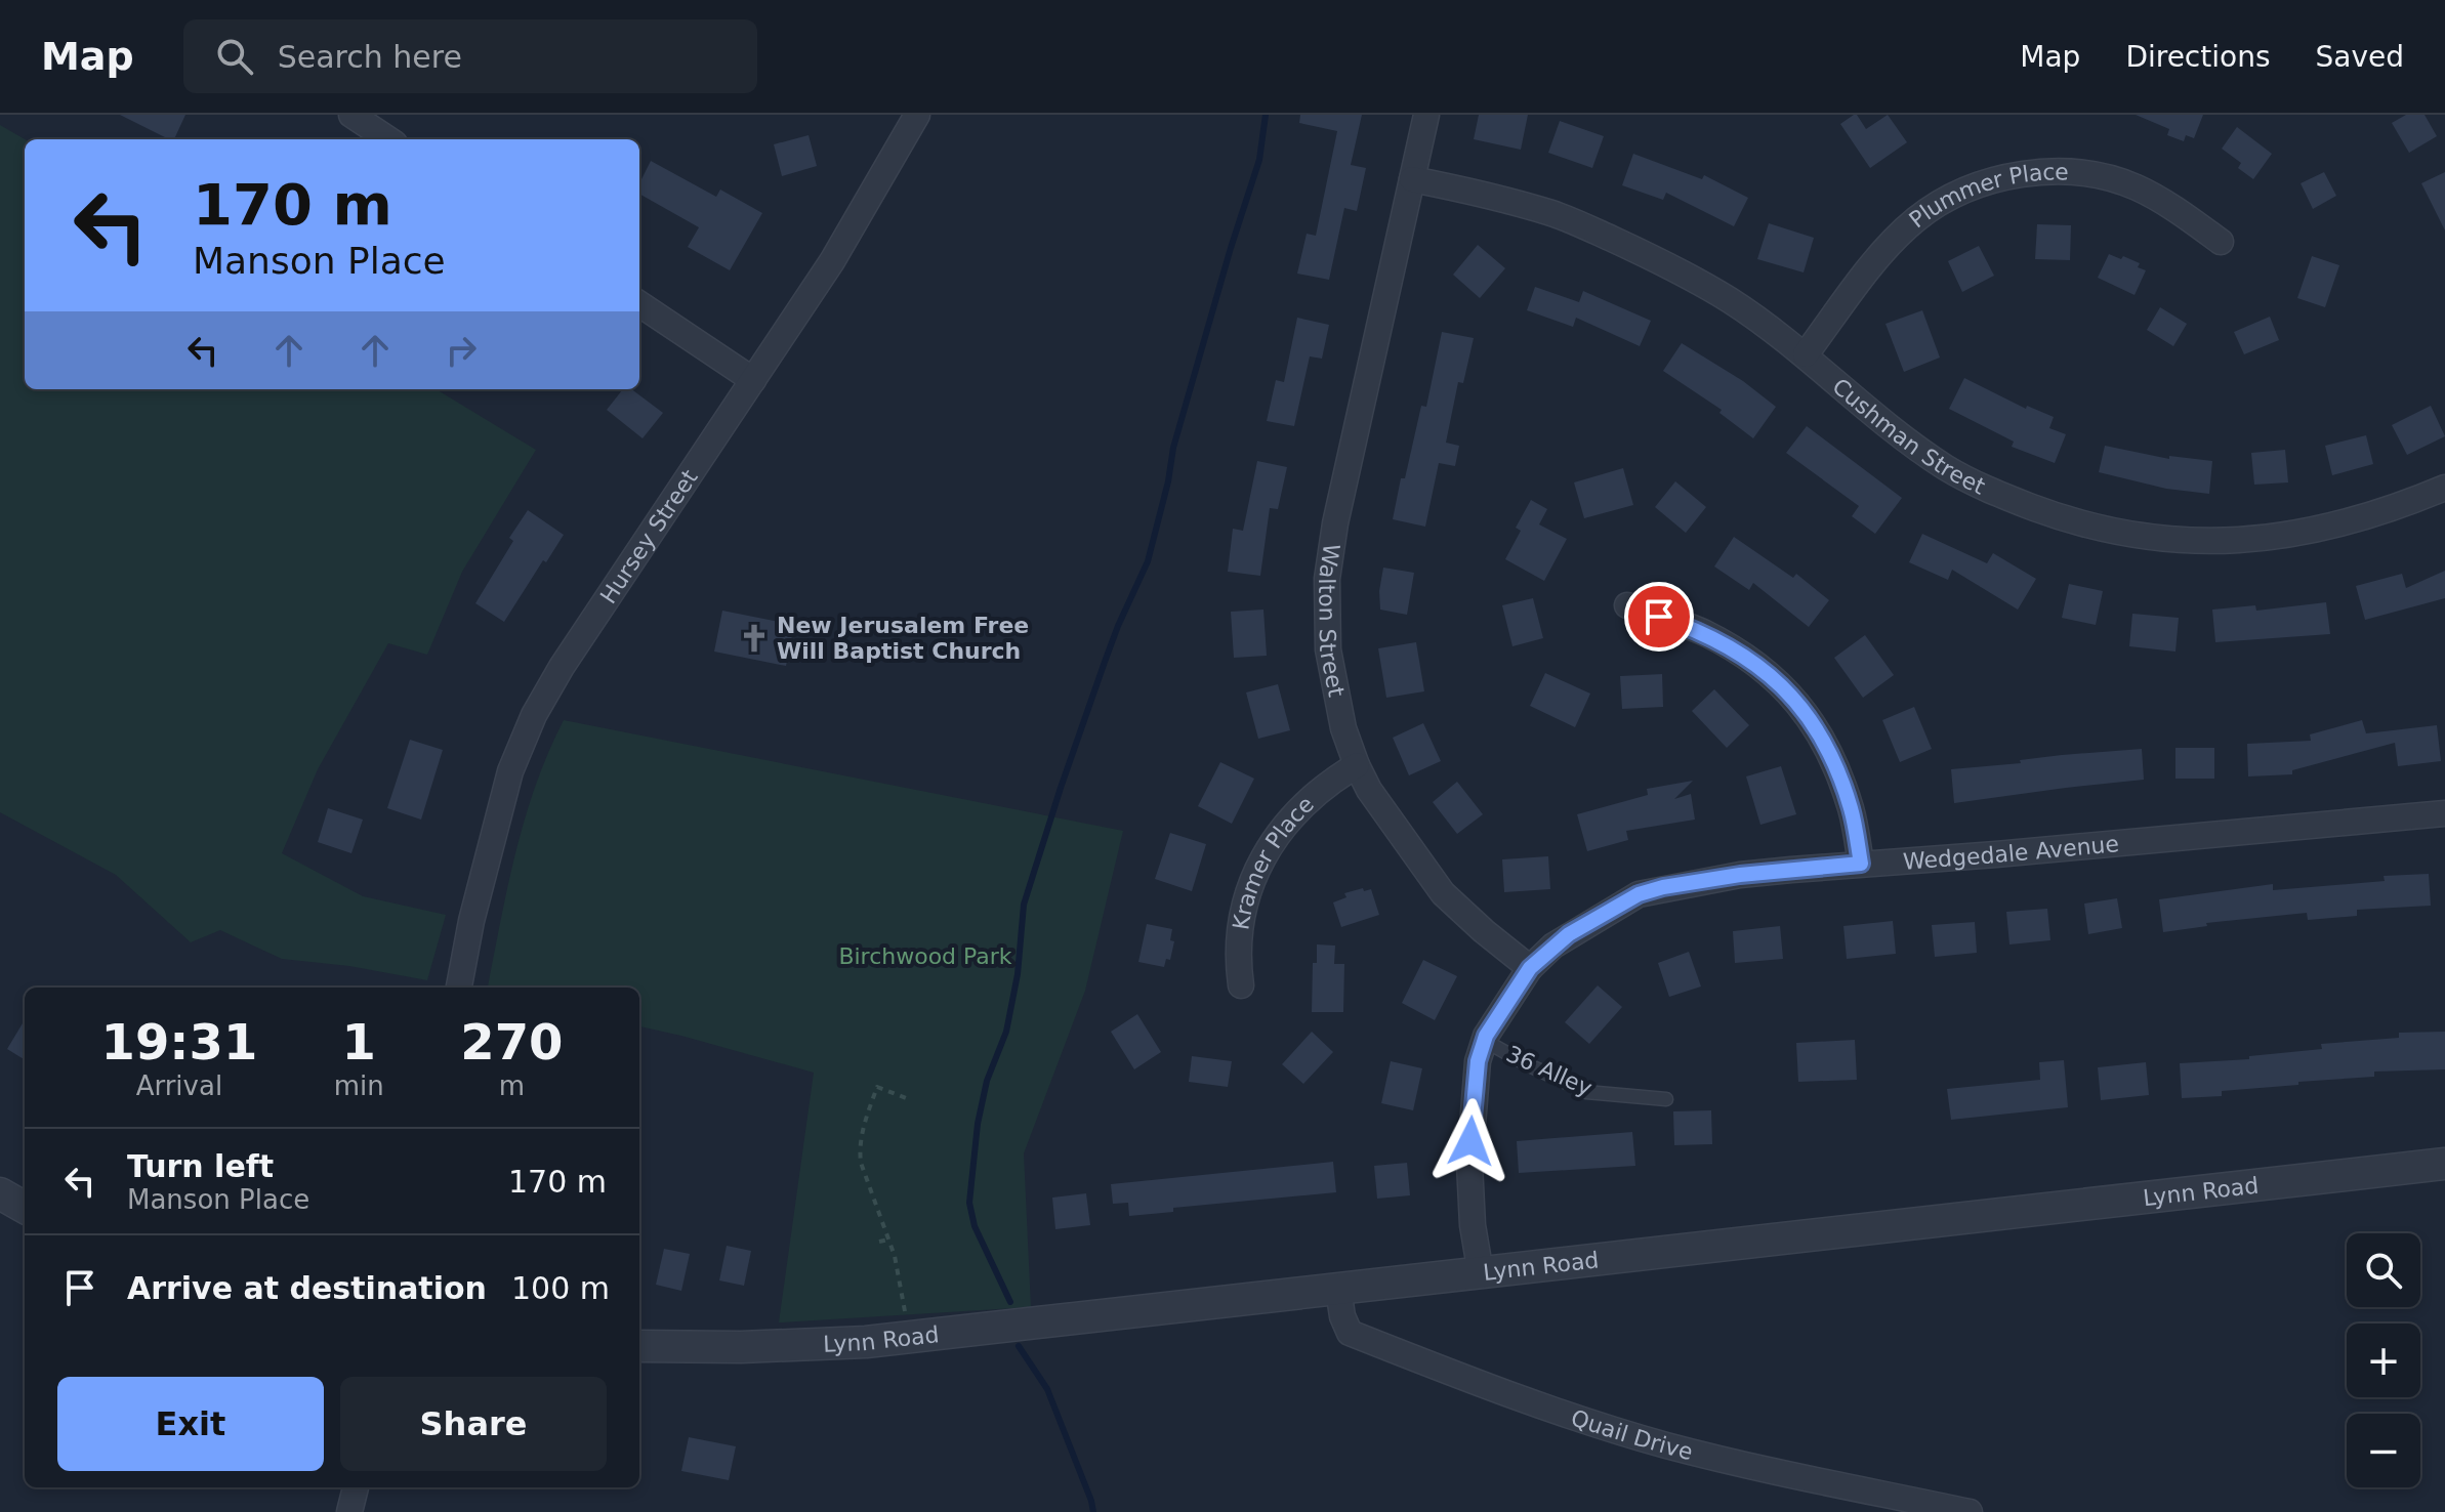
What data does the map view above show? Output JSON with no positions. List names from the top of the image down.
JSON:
{
  "streets": {
    "street": [
      "Plummer Place",
      "Cushman Street",
      "Hursey Street",
      "Walton Street",
      "Wedgedale Avenue",
      "Kramer Place",
      "Lynn Road",
      "Quail Drive"
    ],
    "lane": ["36 Alley"]
  },
  "crossings": [
    ["Plummer Place", "Cushman Street"],
    ["Cushman Street", "Walton Street"],
    ["Walton Street", "Wedgedale Avenue"],
    ["Walton Street", "Kramer Place"],
    ["Wedgedale Avenue", "36 Alley"],
    ["Wedgedale Avenue", "Lynn Road"],
    ["Lynn Road", "Quail Drive"]
  ],
  "parks": ["Birchwood Park"],
  "places": {
    "church": ["New Jerusalem Free Will Baptist Church"]
  },
  "page": {
    "header": "Map",
    "search": "Search here",
    "nav": ["Map", "Directions", "Saved"],
    "turn": ["170 m", "Manson Place"],
    "eta": [
      "19:31",
      "Arrival",
      "1",
      "min",
      "270",
      "m"
    ],
    "list": [
      {
        "name": "Turn left",
        "note": "Manson Place",
        "value": "170 m"
      },
      {
        "name": "Arrive at destination",
        "value": "100 m"
      }
    ],
    "map_buttons": ["+", "−"],
    "buttons": ["Exit", "Share"]
  }
}
